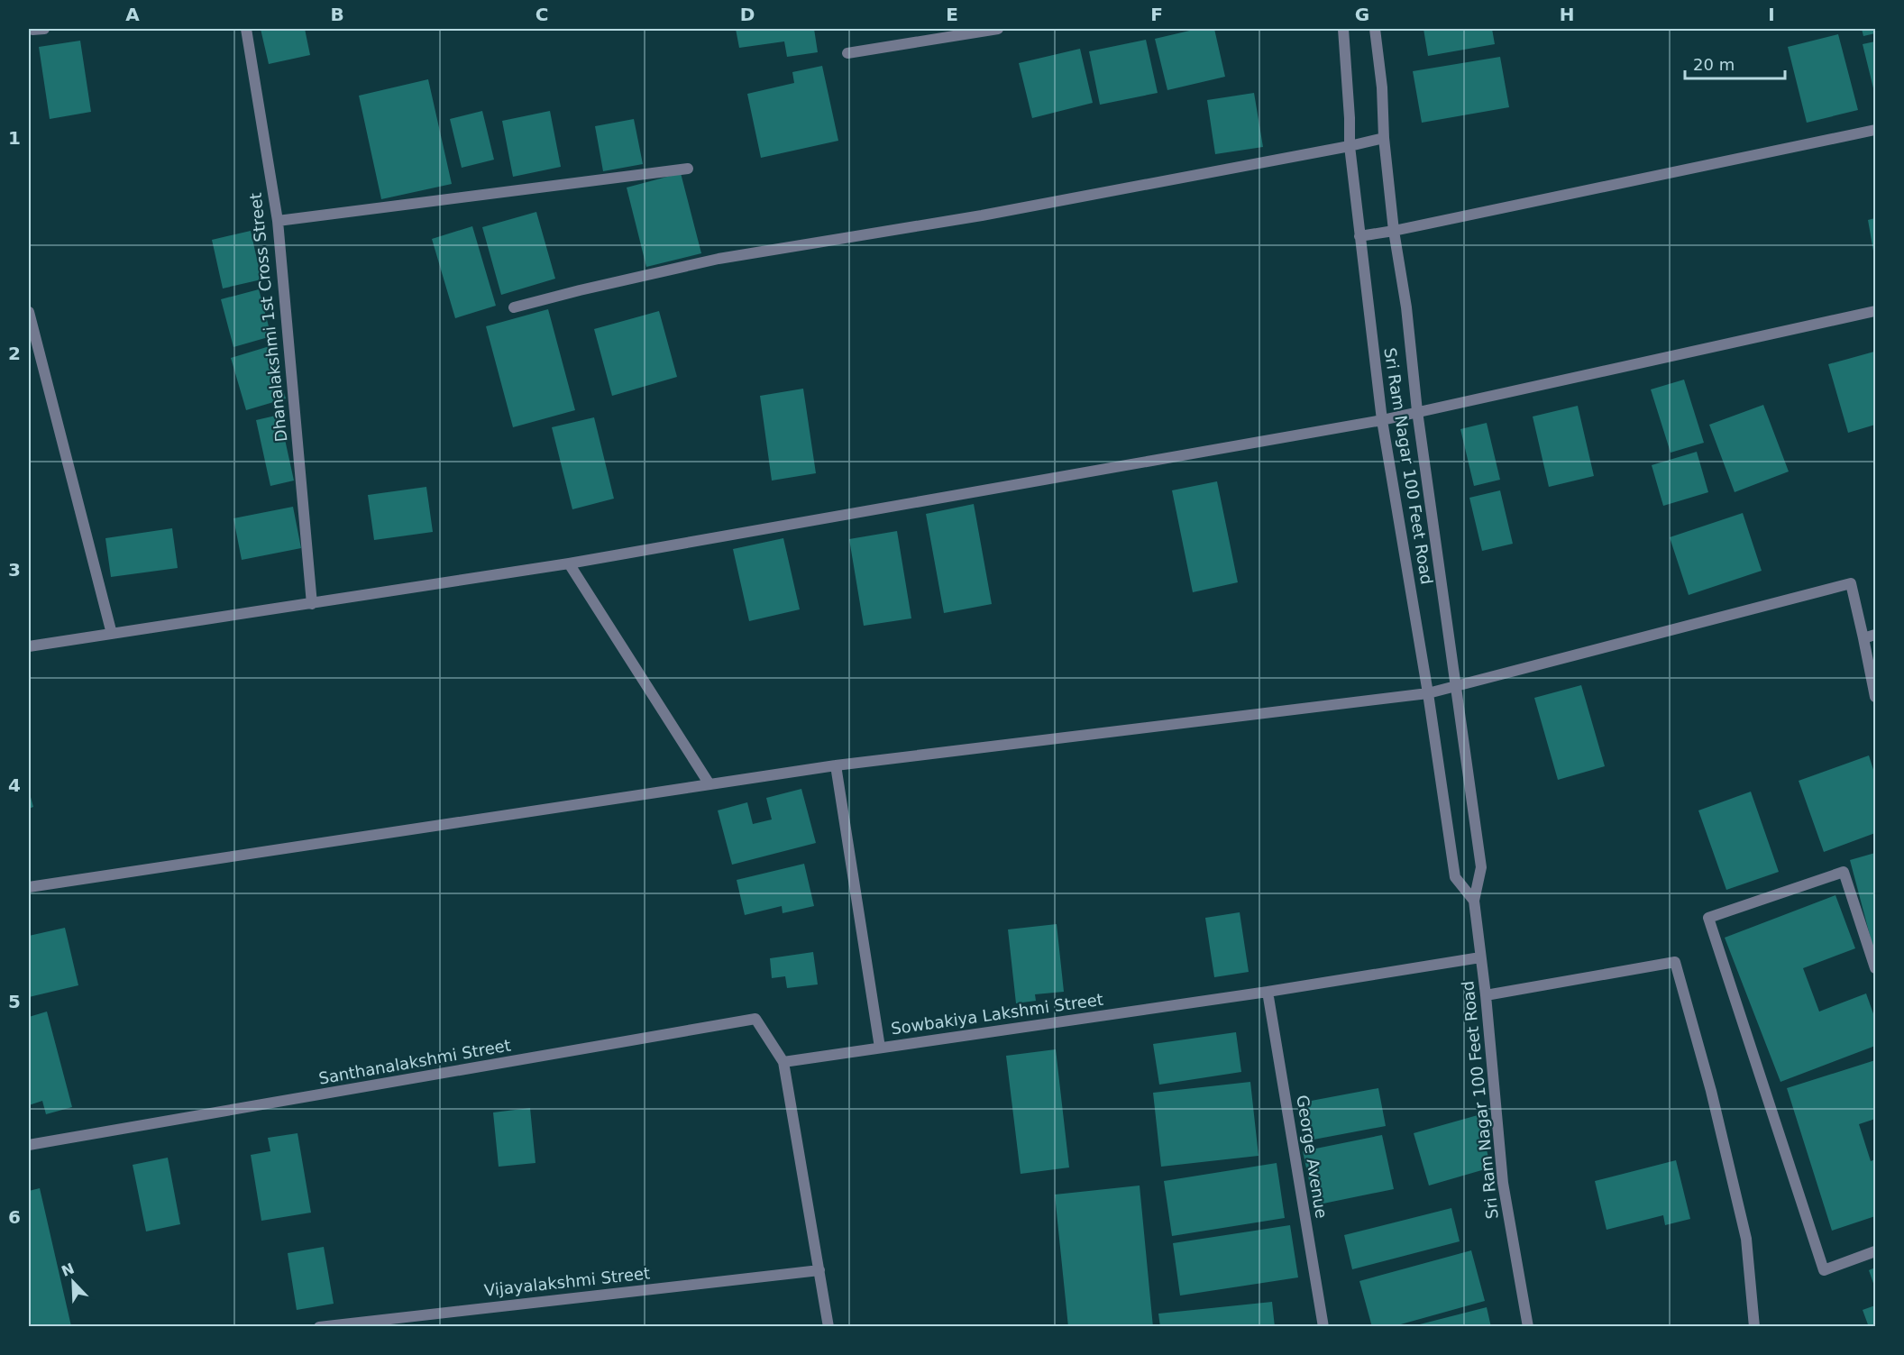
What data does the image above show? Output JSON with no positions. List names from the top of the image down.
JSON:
{
  "streets": {
    "street": [
      "Dhanalakshmi 1st Cross Street",
      "Sri Ram Nagar 100 Feet Road",
      "Sowbakiya Lakshmi Street",
      "Santhanalakshmi Street",
      "George Avenue",
      "Vijayalakshmi Street"
    ]
  },
  "crossings": [
    ["Sri Ram Nagar 100 Feet Road", "Sowbakiya Lakshmi Street"],
    ["Sowbakiya Lakshmi Street", "Santhanalakshmi Street"],
    ["Sowbakiya Lakshmi Street", "George Avenue"]
  ],
  "scale_bar": "20 m",
  "north": "top left",
  "grid": {
    "columns": [
      "A",
      "B",
      "C",
      "D",
      "E",
      "F",
      "G",
      "H",
      "I"
    ],
    "rows": [
      "1",
      "2",
      "3",
      "4",
      "5",
      "6"
    ]
  }
}
